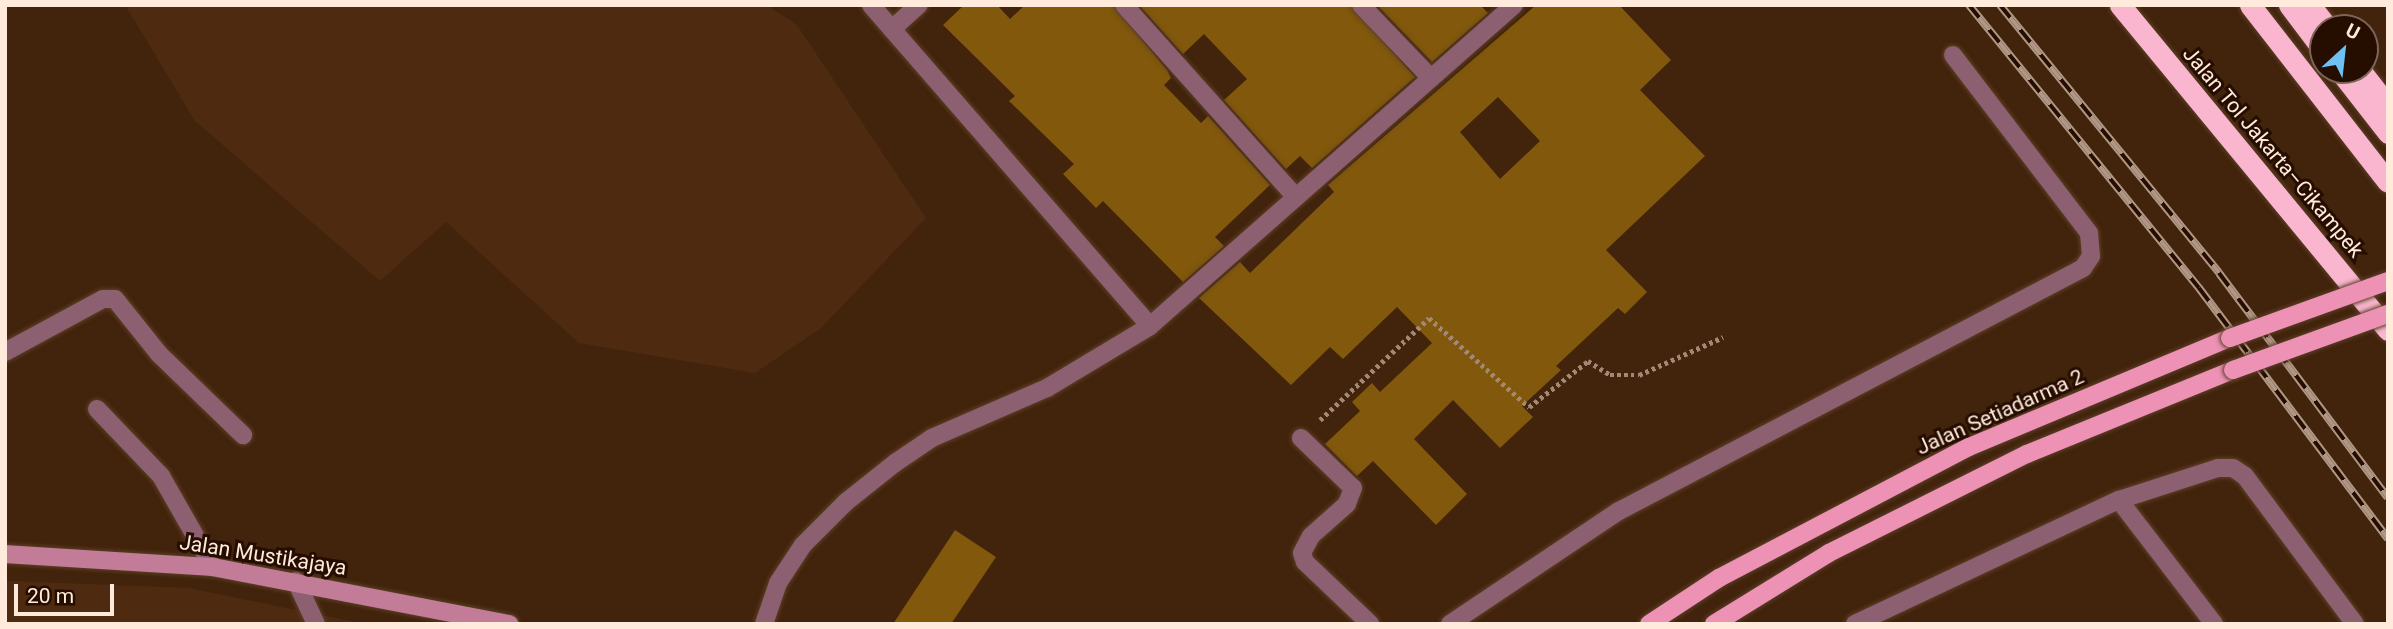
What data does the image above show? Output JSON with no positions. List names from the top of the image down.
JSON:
{
  "streets": {
    "highway": ["Jalan Tol Jakarta–Cikampek"],
    "main road": ["Jalan Setiadarma 2", "Jalan Mustikajaya"]
  },
  "scale_bar": "20 m",
  "north": "top right"
}
